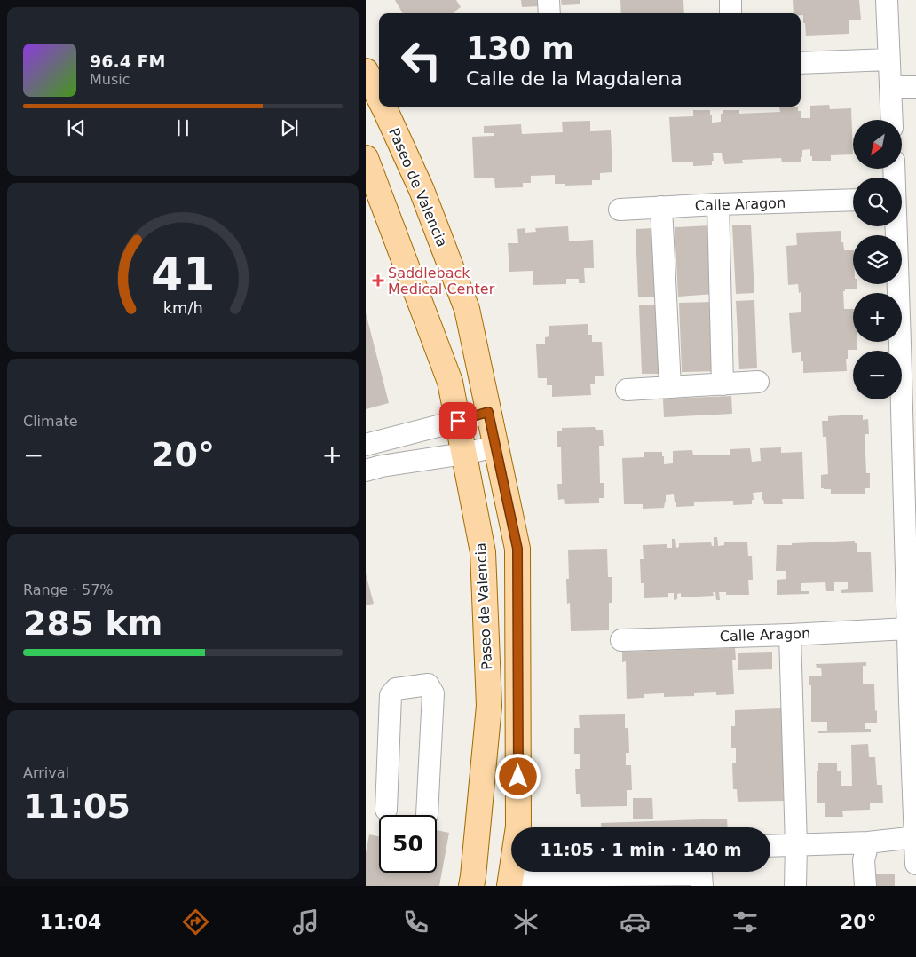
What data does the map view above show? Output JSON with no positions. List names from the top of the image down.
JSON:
{
  "streets": {
    "main road": ["Paseo de Valencia"],
    "street": ["Calle Aragon"]
  },
  "places": {
    "health": ["Saddleback Medical Center"]
  },
  "north": "bottom left",
  "page": {
    "turn": ["130 m", "Calle de la Magdalena"],
    "song": ["96.4 FM", "Music"],
    "map_buttons": ["+", "−"],
    "tile": [
      "Climate",
      ["Range · 57%", "285 km"],
      ["Arrival", "11:05"]
    ],
    "heat": ["−", "20°", "+"],
    "limit": "50",
    "trip": "11:05 · 1 min · 140 m",
    "tabs": ["11:04", "20°"],
    "gauge": ["41", "km/h"]
  }
}
